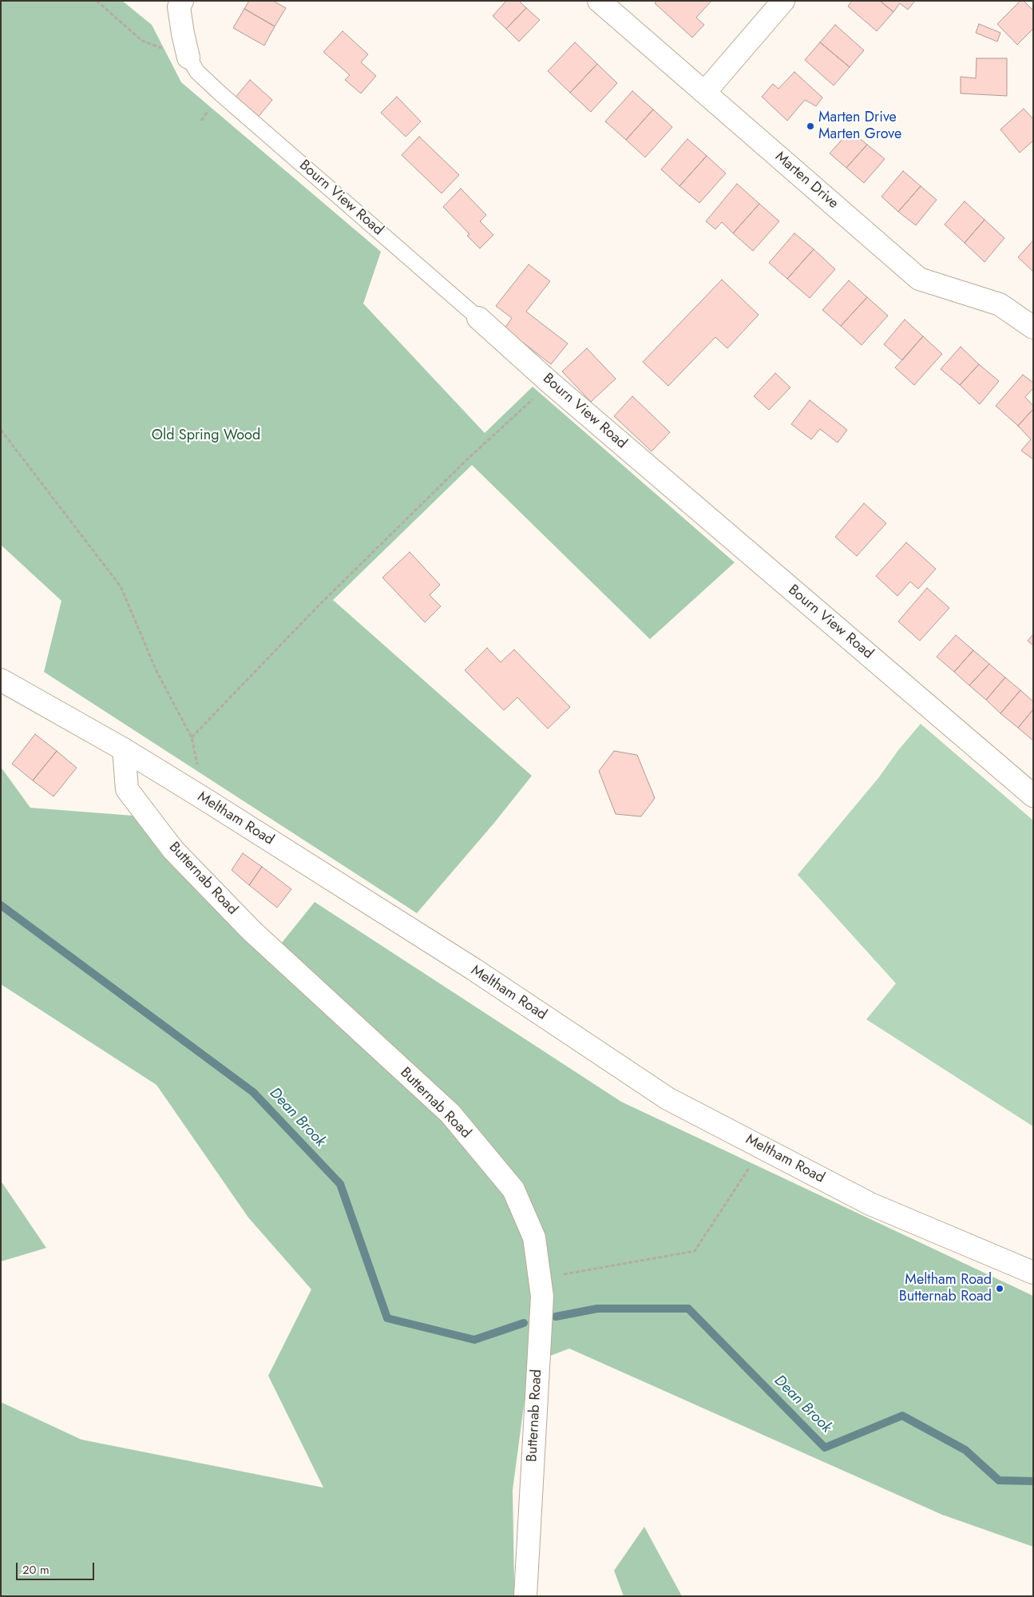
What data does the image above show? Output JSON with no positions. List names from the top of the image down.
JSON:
{
  "streets": {
    "street": [
      "Marten Drive",
      "Bourn View Road",
      "Meltham Road",
      "Butternab Road"
    ]
  },
  "crossings": [
    ["Meltham Road", "Butternab Road"]
  ],
  "water": ["Dean Brook"],
  "parks": ["Old Spring Wood"],
  "places": ["Marten Drive Marten Grove", "Meltham Road Butternab Road"],
  "scale_bar": "20 m"
}
